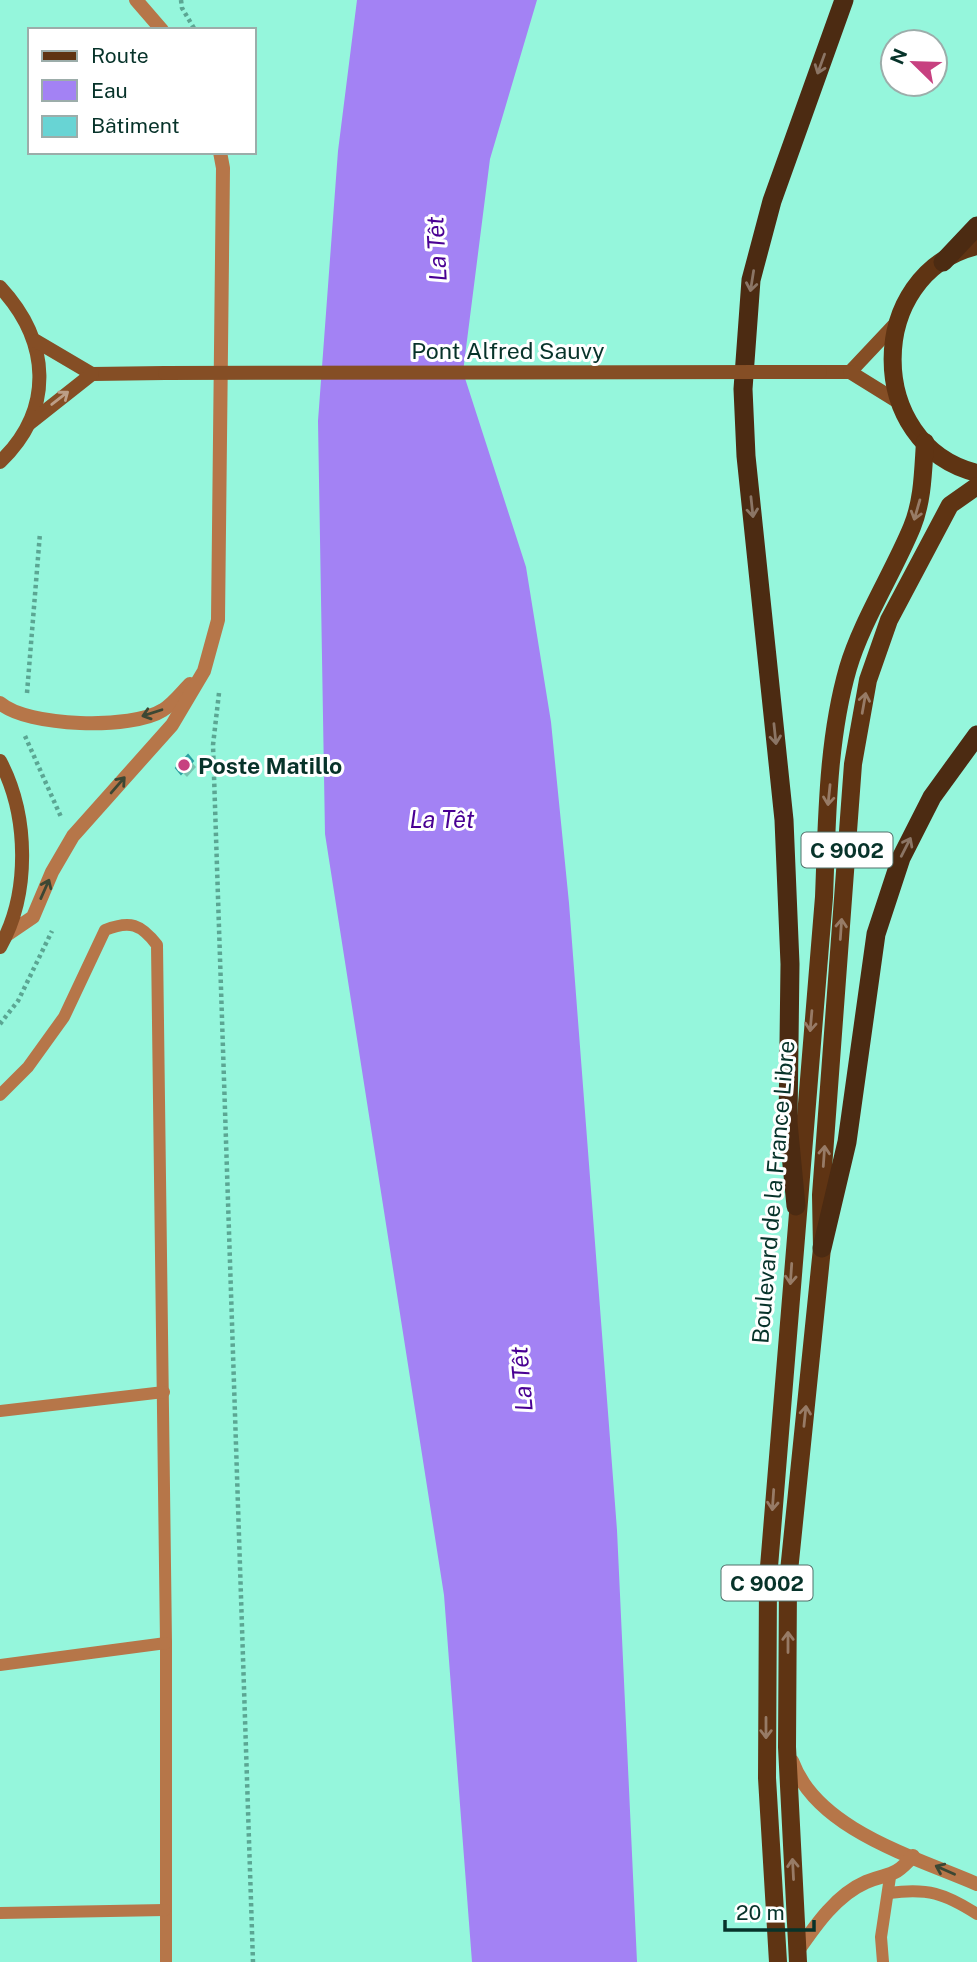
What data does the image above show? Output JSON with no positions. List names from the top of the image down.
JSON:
{
  "streets": {
    "main road": ["Pont Alfred Sauvy", "C 9002", "Boulevard de la France Libre"]
  },
  "water": ["La Têt"],
  "places": ["Poste Matillo"],
  "legend": ["Route", "Eau", "Bâtiment"],
  "scale_bar": "20 m",
  "north": "top left"
}
